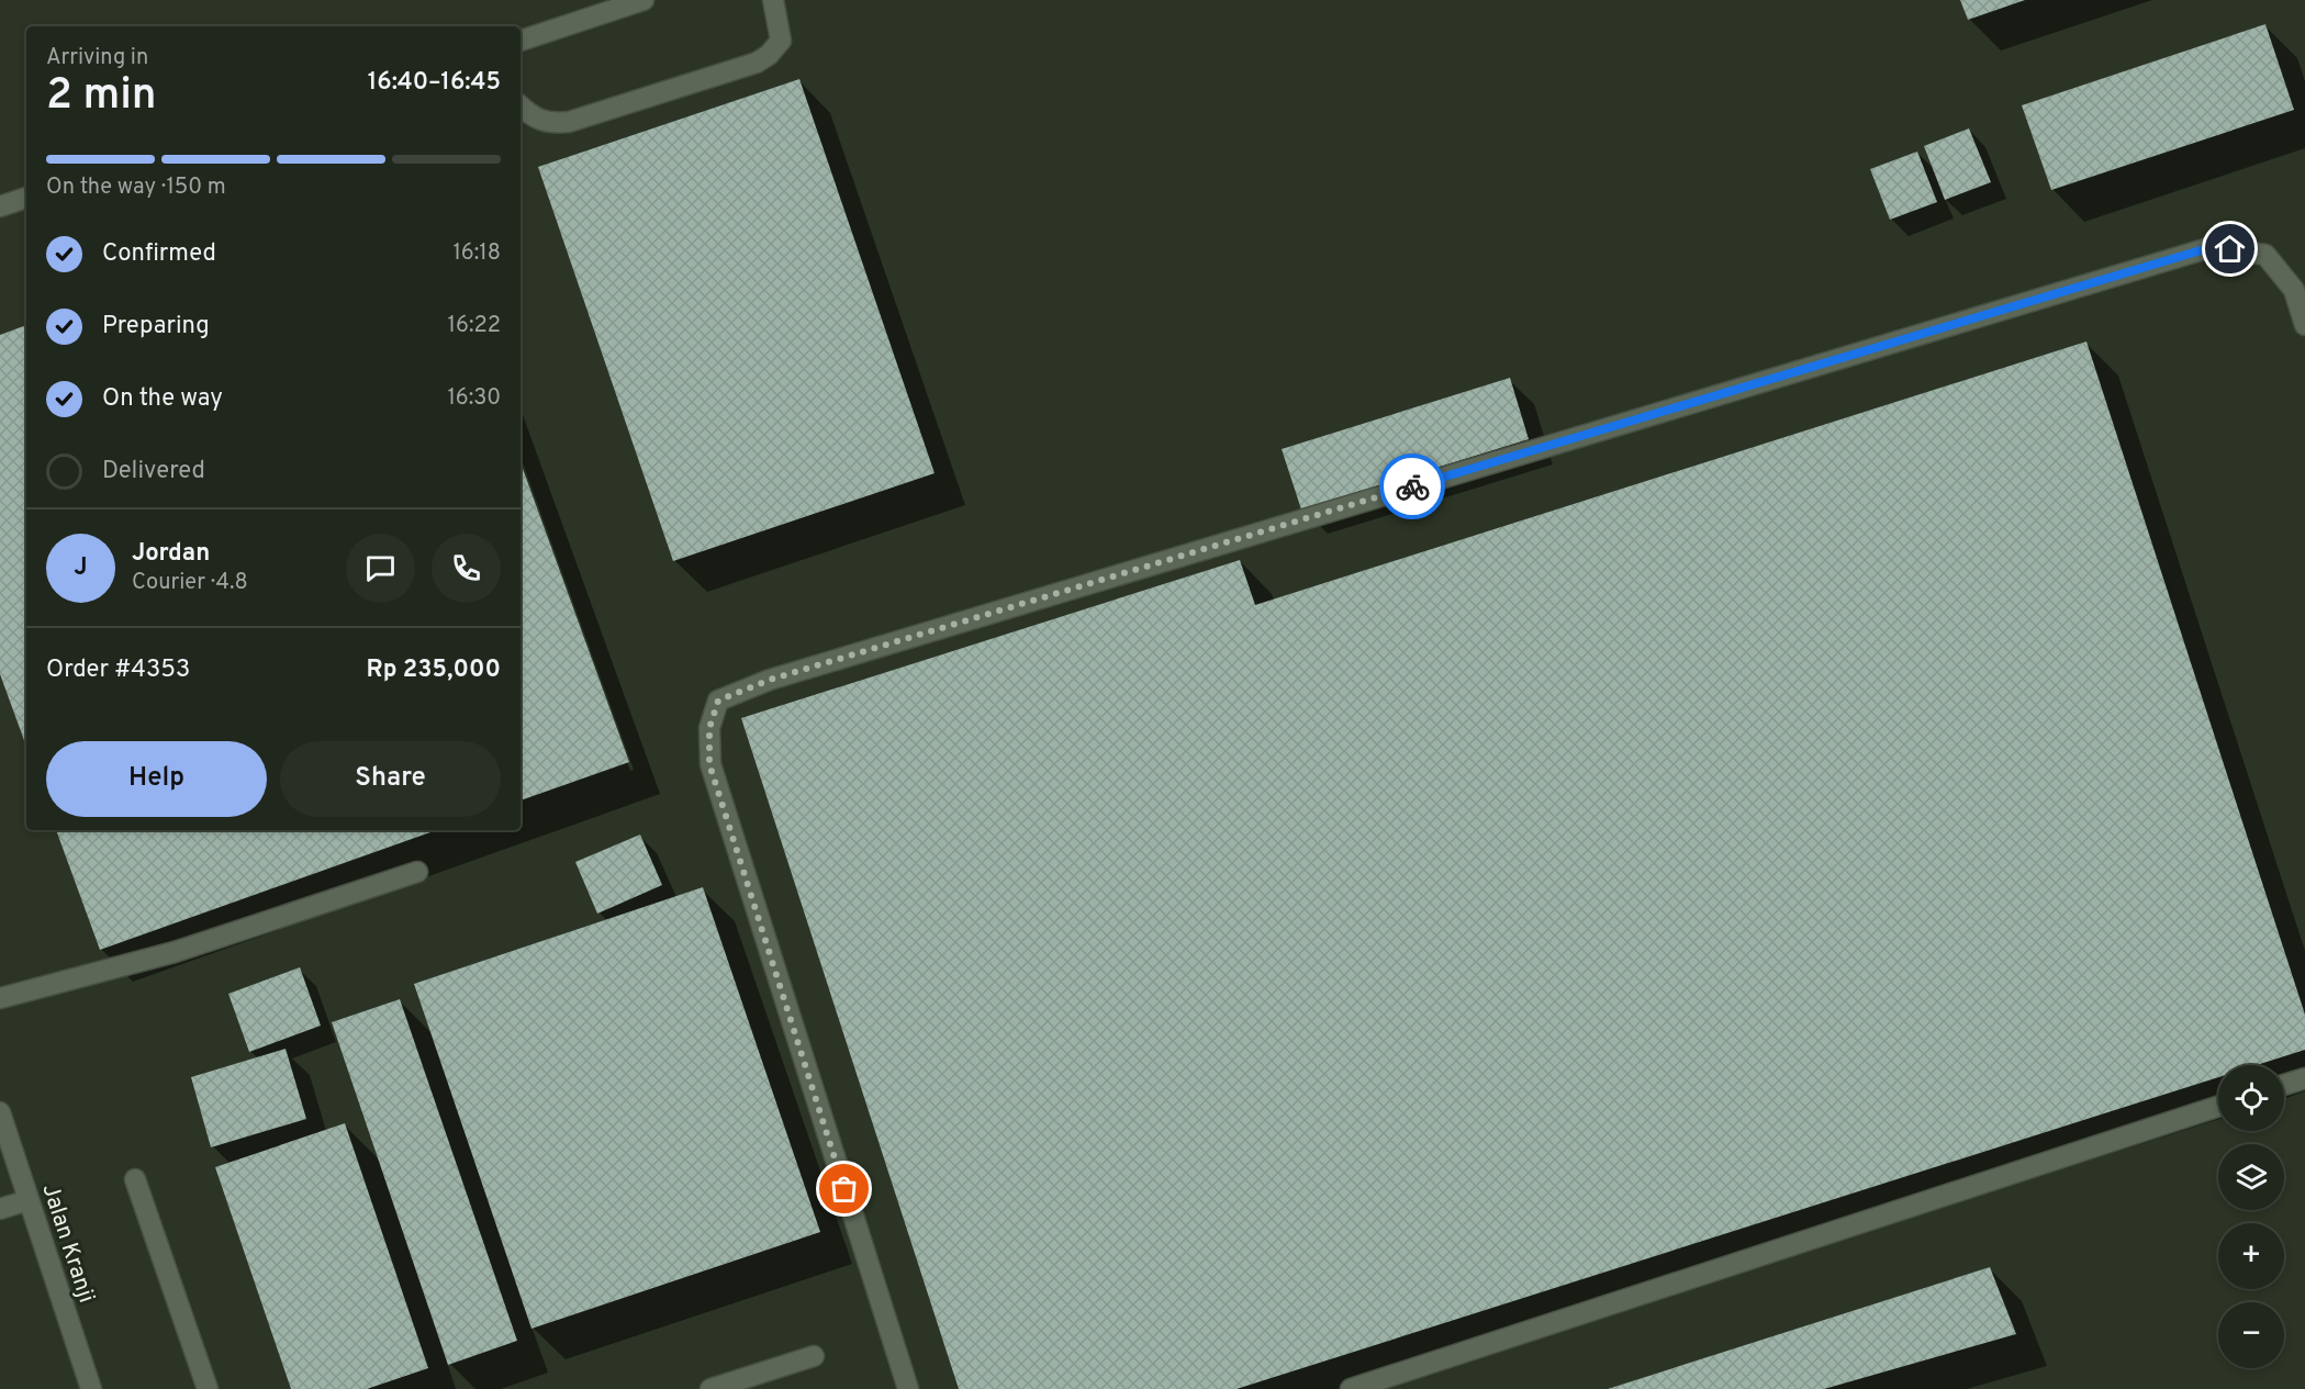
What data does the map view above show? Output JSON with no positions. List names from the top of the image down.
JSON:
{
  "streets": {
    "lane": ["Jalan Kranji"]
  },
  "page": {
    "heading": ["2 min", "Arriving in", "16:40–16:45"],
    "panel": [
      "Jordan",
      "Courier · 4.8",
      "Order #4353",
      "Rp 235,000"
    ],
    "bar": "On the way · 150 m",
    "list": [
      ["Confirmed", "16:18"],
      ["Preparing", "16:22"],
      ["On the way", "16:30"],
      "Delivered"
    ],
    "round": "J",
    "buttons": ["Help", "Share"],
    "map_buttons": ["+", "−"]
  }
}
